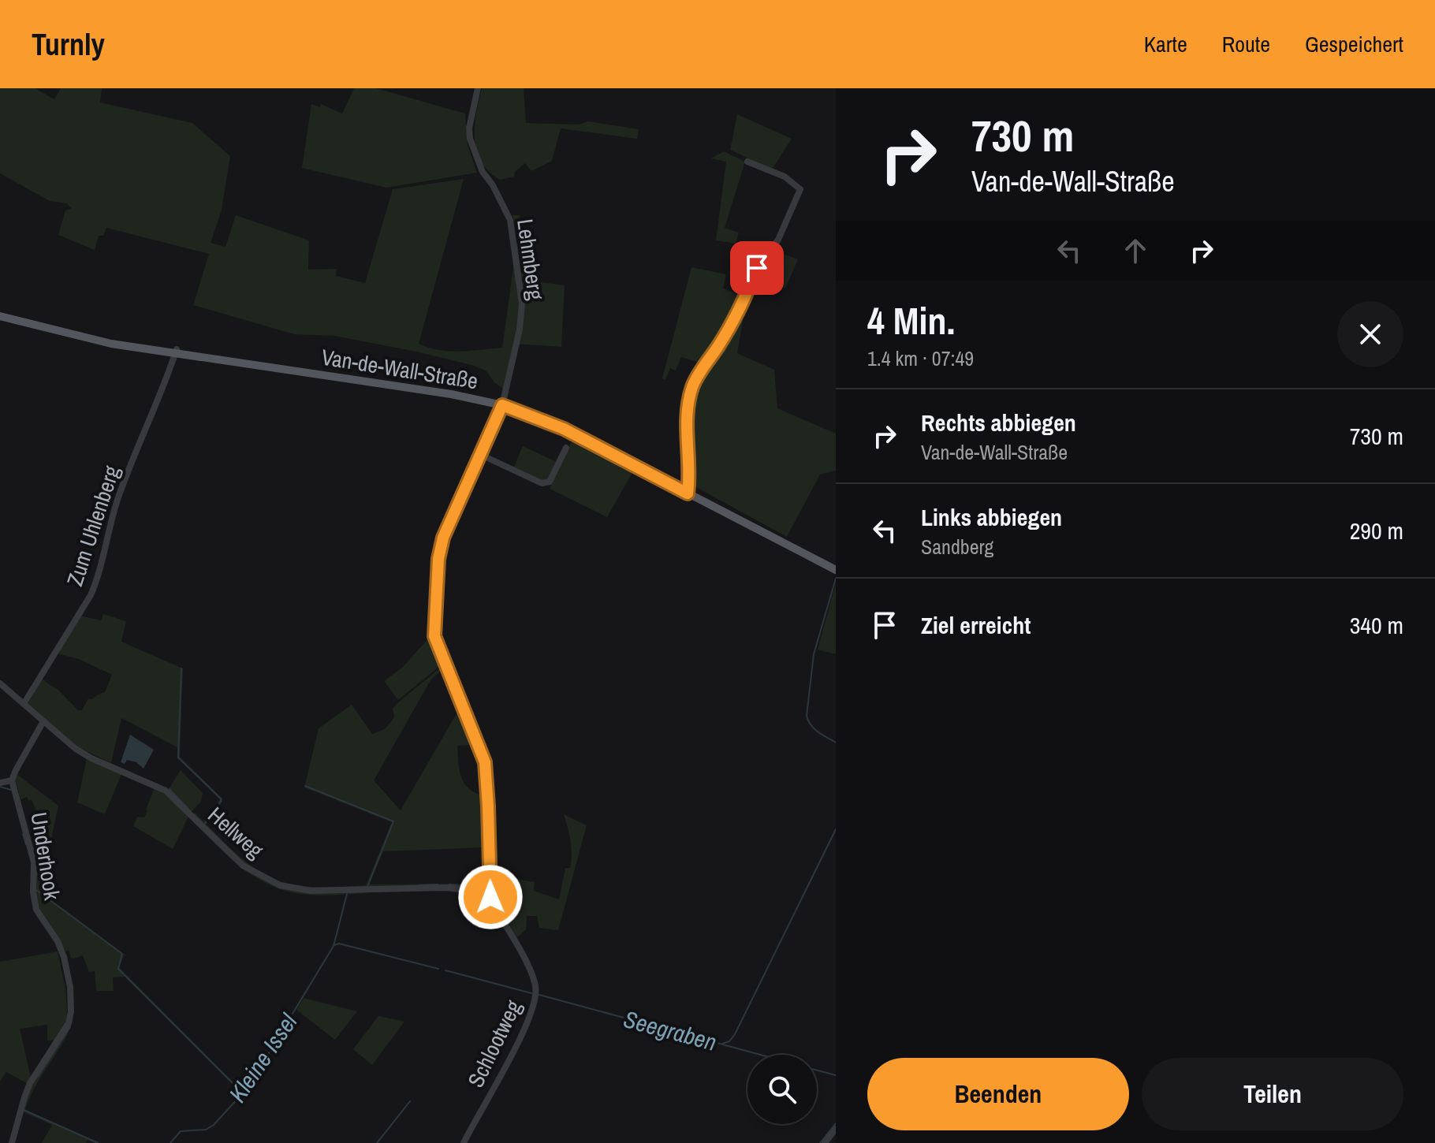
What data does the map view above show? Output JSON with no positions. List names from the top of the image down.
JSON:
{
  "streets": {
    "main road": ["Van-de-Wall-Straße"],
    "street": [
      "Lehmberg",
      "Zum Uhlenberg",
      "Hellweg",
      "Underhook",
      "Schlootweg"
    ]
  },
  "crossings": [
    ["Lehmberg", "Van-de-Wall-Straße"],
    ["Lehmberg", "Schlootweg"],
    ["Van-de-Wall-Straße", "Zum Uhlenberg"],
    ["Van-de-Wall-Straße", "Schlootweg"],
    ["Zum Uhlenberg", "Hellweg"],
    ["Hellweg", "Schlootweg"]
  ],
  "water": ["Seegraben", "Kleine Issel"],
  "page": {
    "header": "Turnly",
    "nav": ["Karte", "Route", "Gespeichert"],
    "turn": ["730 m", "Van-de-Wall-Straße"],
    "heading": ["4 Min.", "1.4 km · 07:49"],
    "list": [
      {
        "name": "Rechts abbiegen",
        "note": "Van-de-Wall-Straße",
        "value": "730 m"
      },
      {
        "name": "Links abbiegen",
        "note": "Sandberg",
        "value": "290 m"
      },
      {
        "name": "Ziel erreicht",
        "value": "340 m"
      }
    ],
    "buttons": ["Beenden", "Teilen"]
  }
}
